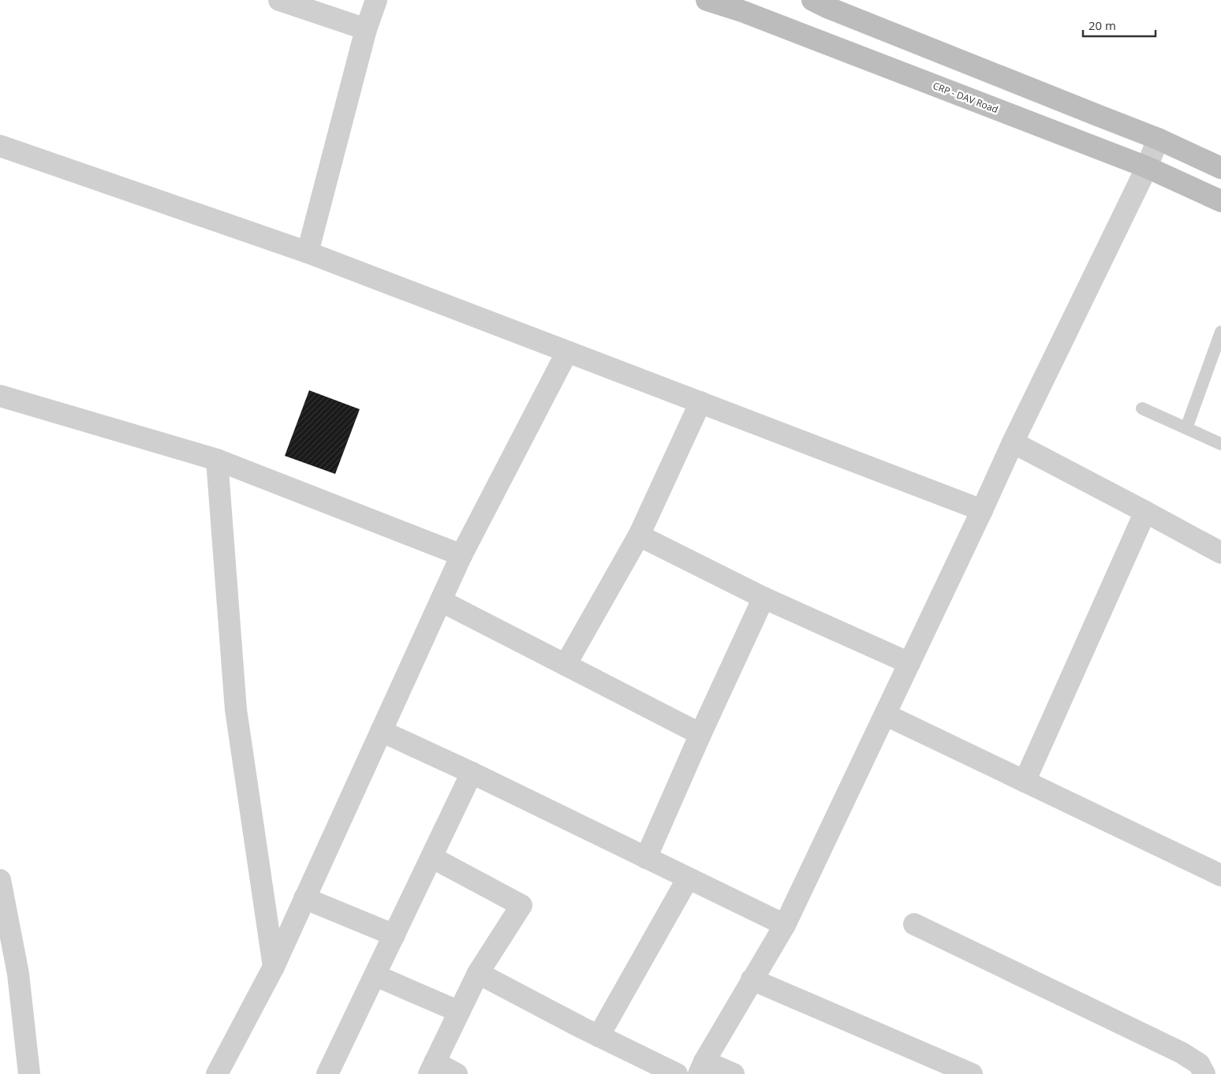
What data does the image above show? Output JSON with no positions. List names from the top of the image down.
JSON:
{
  "streets": {
    "street": ["CRP - DAV Road"]
  },
  "scale_bar": "20 m"
}
